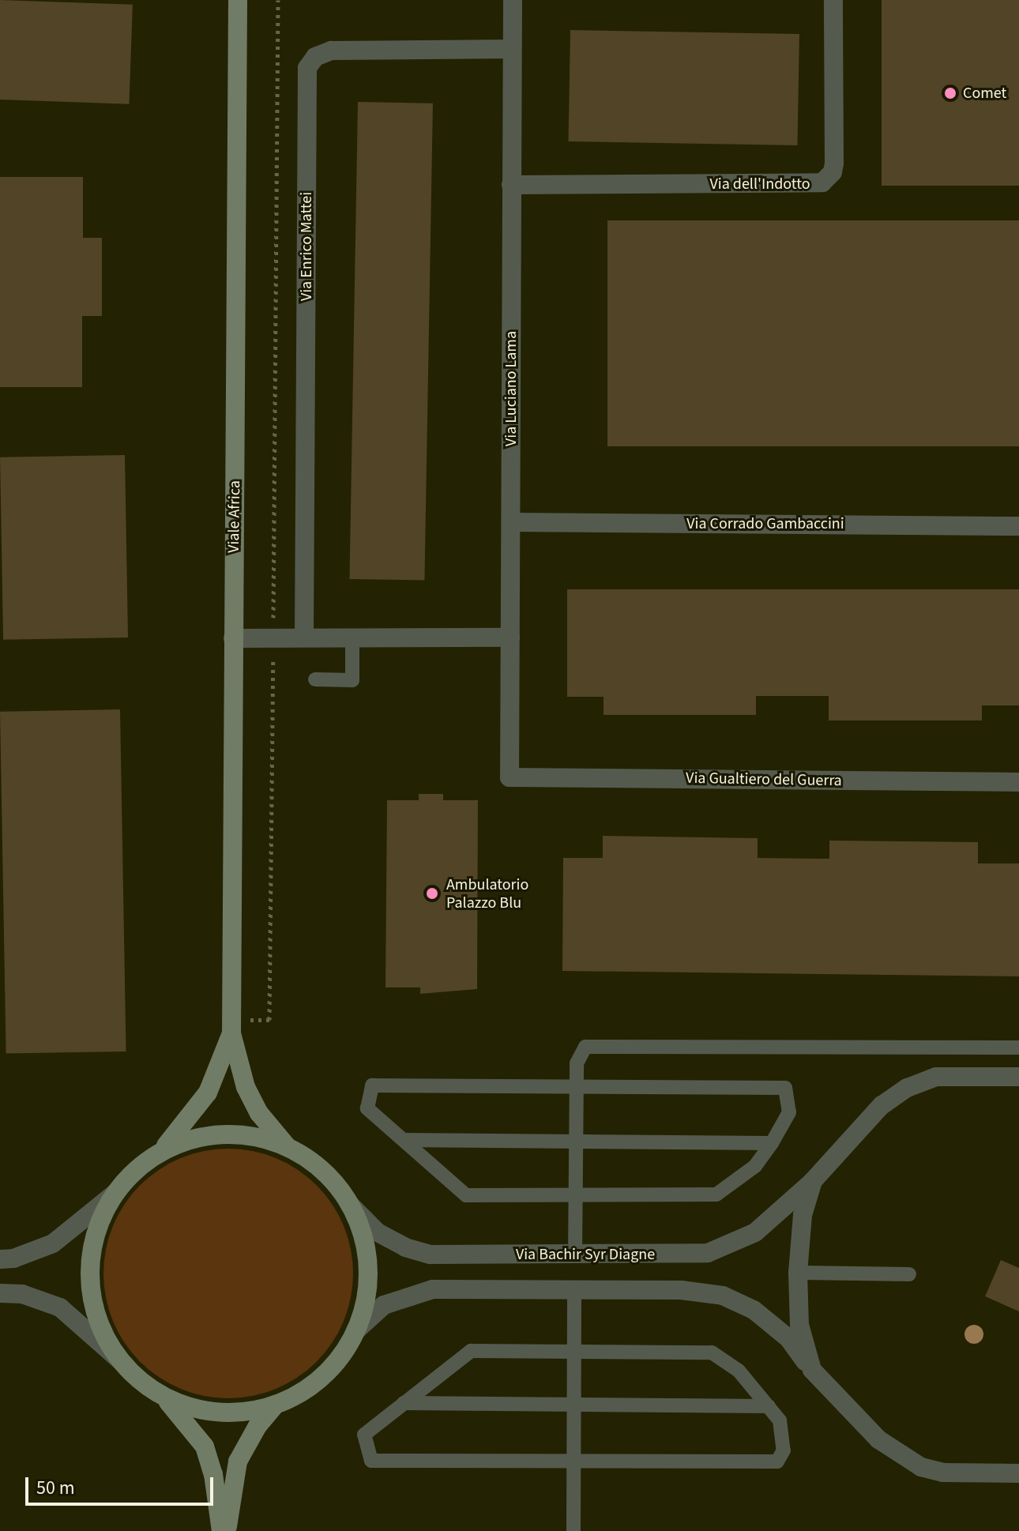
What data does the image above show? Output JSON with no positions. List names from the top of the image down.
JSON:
{
  "streets": {
    "street": [
      "Via dell'Indotto",
      "Via Enrico Mattei",
      "Via Luciano Lama",
      "Viale Africa",
      "Via Corrado Gambaccini",
      "Via Gualtiero del Guerra",
      "Via Bachir Syr Diagne"
    ]
  },
  "crossings": [
    ["Via dell'Indotto", "Via Luciano Lama"],
    ["Via Enrico Mattei", "Via Luciano Lama"],
    ["Via Luciano Lama", "Via Corrado Gambaccini"],
    ["Via Luciano Lama", "Via Gualtiero del Guerra"],
    ["Viale Africa", "Via Bachir Syr Diagne"]
  ],
  "places": ["Comet", "Ambulatorio Palazzo Blu"],
  "scale_bar": "50 m"
}
